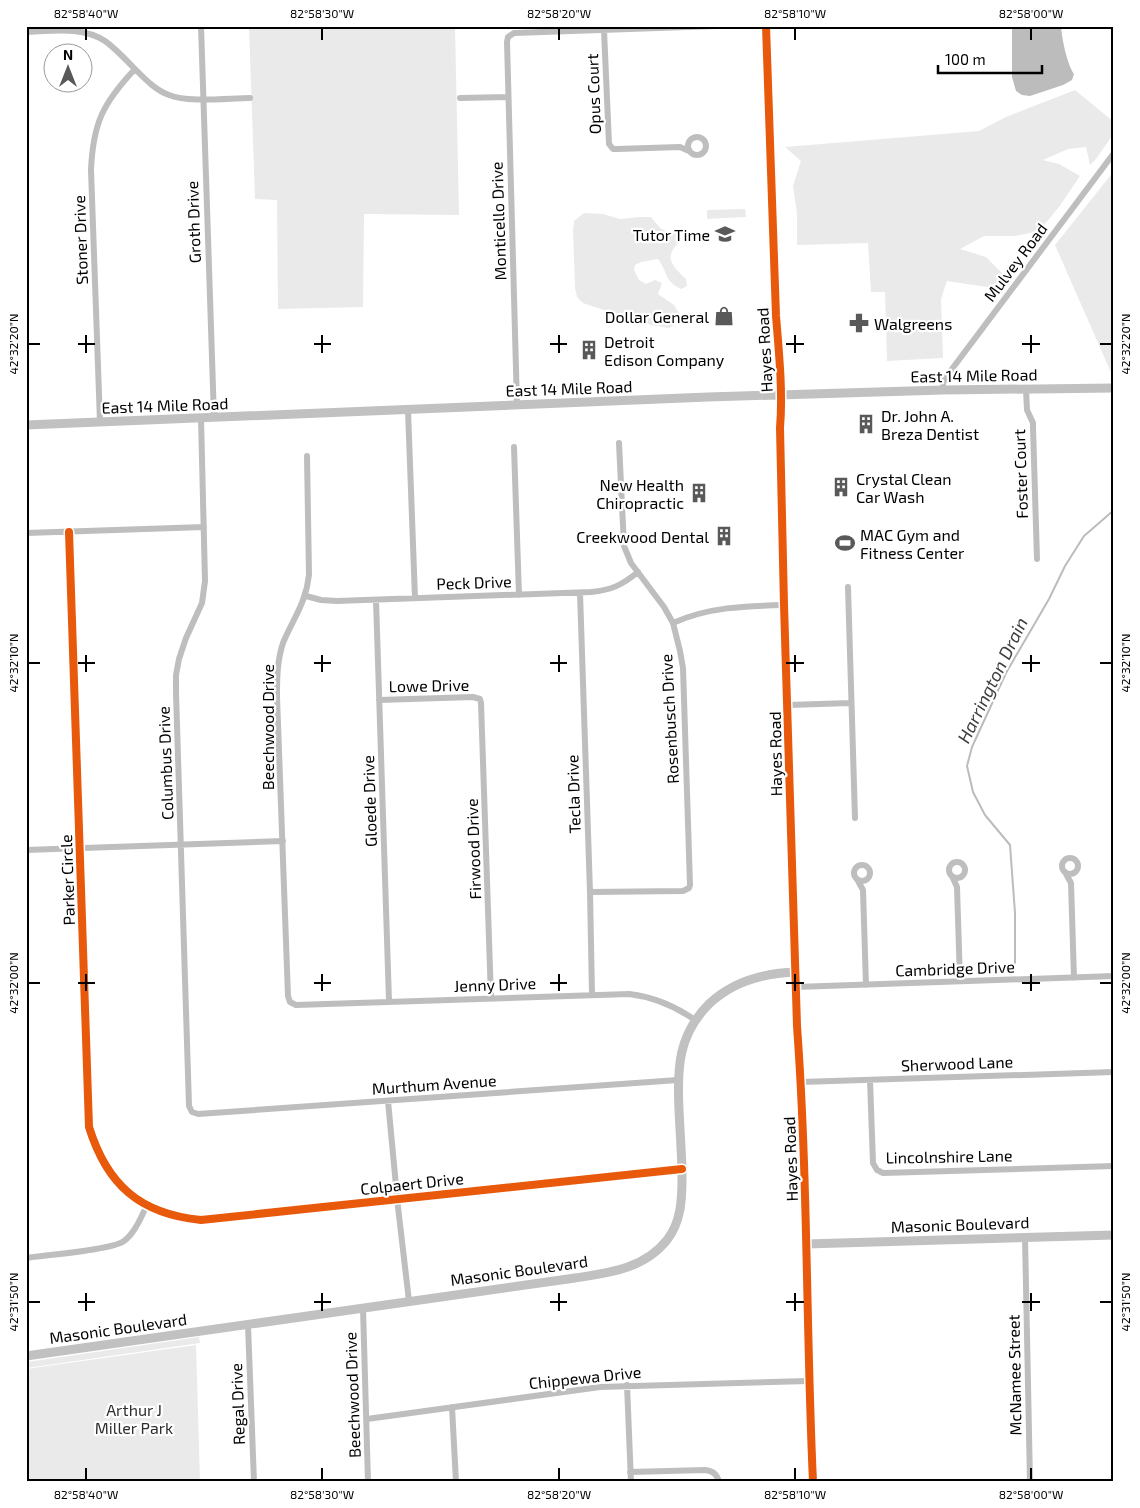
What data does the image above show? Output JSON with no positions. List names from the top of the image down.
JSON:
{
  "streets": {
    "street": [
      "Opus Court",
      "Monticello Drive",
      "Groth Drive",
      "Stoner Drive",
      "Mulvey Road",
      "Hayes Road",
      "East 14 Mile Road",
      "Foster Court",
      "Peck Drive",
      "Lowe Drive",
      "Rosenbusch Drive",
      "Beechwood Drive",
      "Columbus Drive",
      "Tecla Drive",
      "Gloede Drive",
      "Firwood Drive",
      "Parker Circle",
      "Cambridge Drive",
      "Jenny Drive",
      "Sherwood Lane",
      "Murthum Avenue",
      "Lincolnshire Lane",
      "Colpaert Drive",
      "Masonic Boulevard",
      "McNamee Street",
      "Chippewa Drive",
      "Regal Drive"
    ]
  },
  "crossings": [
    ["Opus Court", "Monticello Drive"],
    ["Monticello Drive", "East 14 Mile Road"],
    ["Groth Drive", "East 14 Mile Road"],
    ["Stoner Drive", "East 14 Mile Road"],
    ["Mulvey Road", "East 14 Mile Road"],
    ["Hayes Road", "East 14 Mile Road"],
    ["Hayes Road", "Cambridge Drive"],
    ["Hayes Road", "Sherwood Lane"],
    ["Hayes Road", "Masonic Boulevard"],
    ["Hayes Road", "Chippewa Drive"],
    ["East 14 Mile Road", "Foster Court"],
    ["East 14 Mile Road", "Columbus Drive"],
    ["Peck Drive", "Rosenbusch Drive"],
    ["Peck Drive", "Beechwood Drive"],
    ["Peck Drive", "Tecla Drive"],
    ["Peck Drive", "Gloede Drive"],
    ["Lowe Drive", "Gloede Drive"],
    ["Lowe Drive", "Firwood Drive"],
    ["Rosenbusch Drive", "Tecla Drive"],
    ["Beechwood Drive", "Jenny Drive"],
    ["Beechwood Drive", "Masonic Boulevard"],
    ["Beechwood Drive", "Chippewa Drive"],
    ["Columbus Drive", "Murthum Avenue"],
    ["Tecla Drive", "Jenny Drive"],
    ["Gloede Drive", "Jenny Drive"],
    ["Firwood Drive", "Jenny Drive"],
    ["Parker Circle", "Colpaert Drive"],
    ["Jenny Drive", "Masonic Boulevard"],
    ["Sherwood Lane", "Lincolnshire Lane"],
    ["Murthum Avenue", "Masonic Boulevard"],
    ["Colpaert Drive", "Masonic Boulevard"],
    ["Masonic Boulevard", "McNamee Street"],
    ["Masonic Boulevard", "Regal Drive"]
  ],
  "water": ["Harrington Drain"],
  "parks": ["Arthur J Miller Park"],
  "places": {
    "school or university": ["Tutor Time"],
    "shop": ["Dollar General"],
    "pharmacy": ["Walgreens"],
    "building": [
      "Detroit Edison Company",
      "Dr. John A. Breza Dentist",
      "Crystal Clean Car Wash",
      "New Health Chiropractic",
      "Creekwood Dental"
    ],
    "sports": ["MAC Gym and Fitness Center"]
  },
  "scale_bar": "100 m",
  "north": "top",
  "coordinates": [
    "82°58'40\"W",
    "82°58'30\"W",
    "82°58'20\"W",
    "82°58'10\"W",
    "82°58'00\"W",
    "42°32'20\"N",
    "42°32'10\"N",
    "42°32'00\"N",
    "42°31'50\"N"
  ]
}
